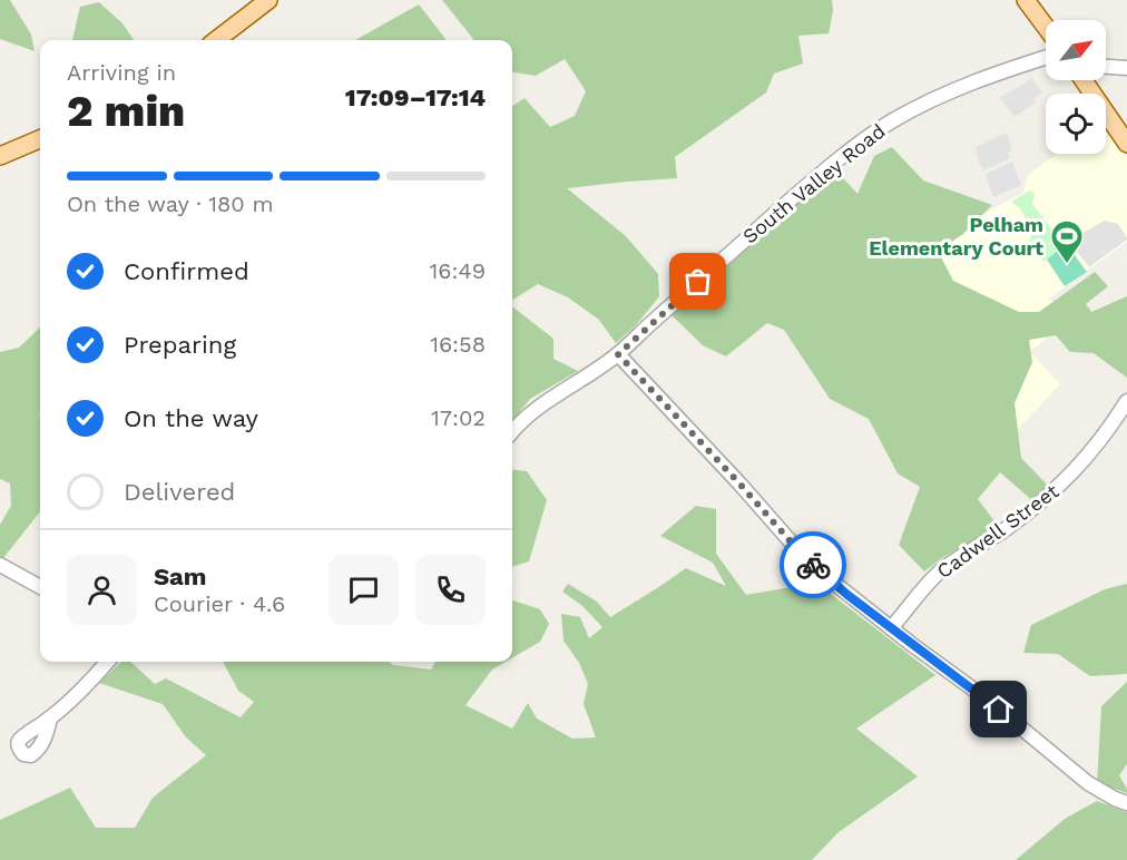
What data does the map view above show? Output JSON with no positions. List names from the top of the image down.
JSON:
{
  "streets": {
    "street": ["South Valley Road", "Cadwell Street"]
  },
  "places": {
    "sports": ["Pelham Elementary Court"]
  },
  "north": "top right",
  "page": {
    "heading": ["2 min", "Arriving in", "17:09–17:14"],
    "panel": ["Sam", "Courier · 4.6"],
    "bar": "On the way · 180 m",
    "list": [
      ["Confirmed", "16:49"],
      ["Preparing", "16:58"],
      ["On the way", "17:02"],
      "Delivered"
    ]
  }
}
